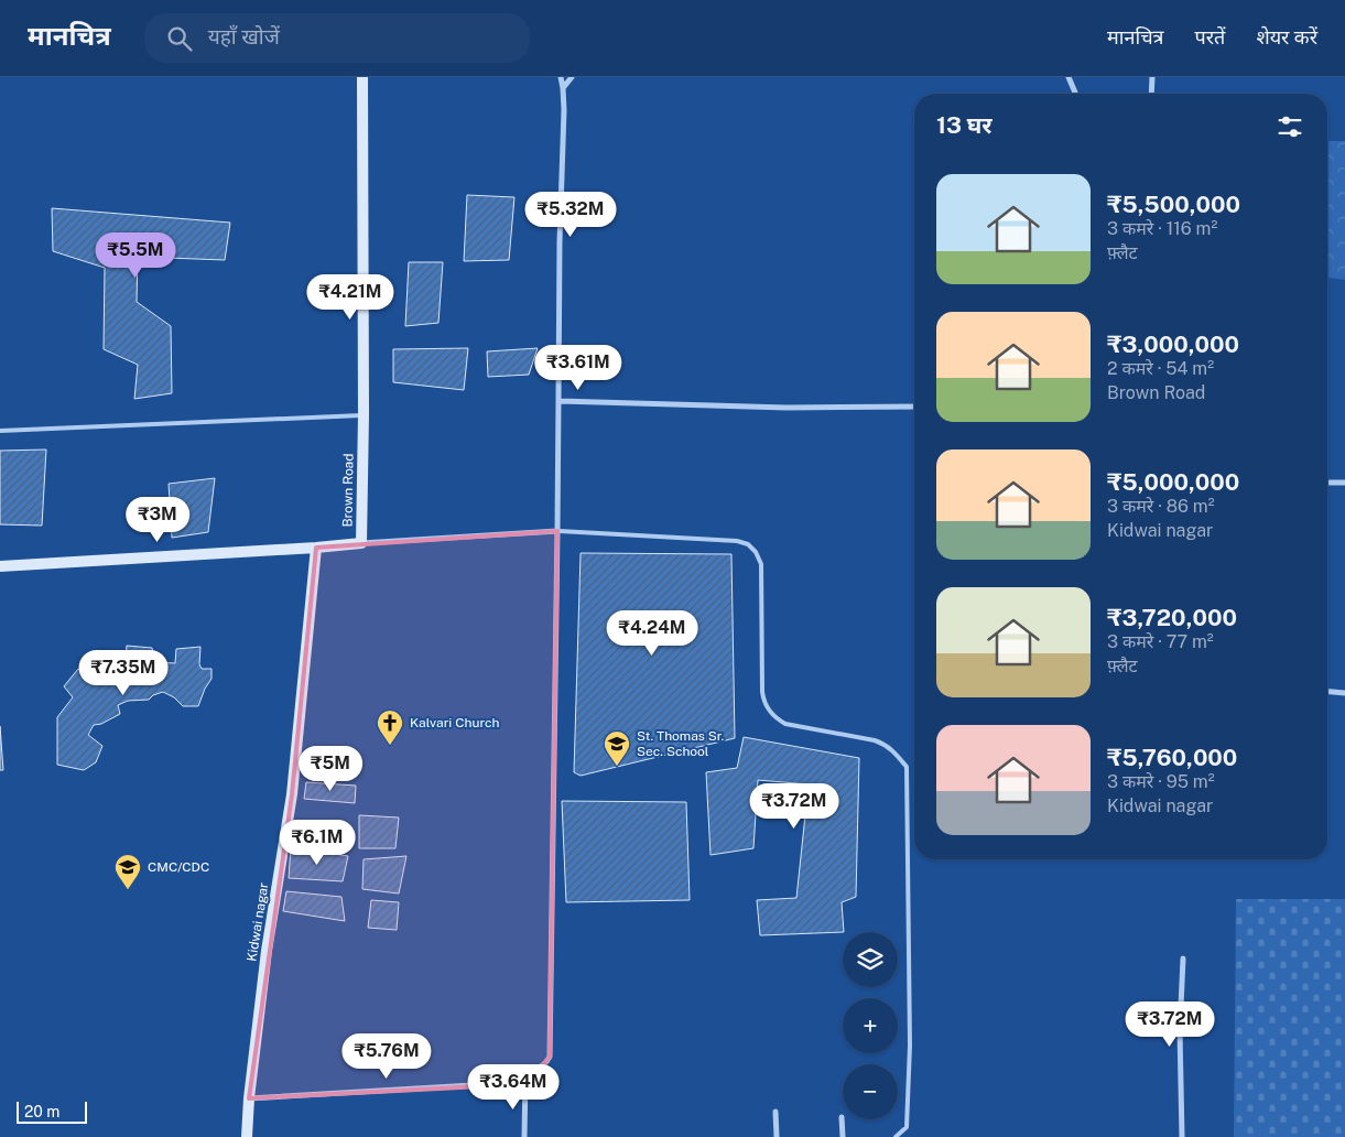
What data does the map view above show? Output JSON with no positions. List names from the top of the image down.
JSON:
{
  "streets": {
    "street": ["Brown Road", "Kidwai nagar"]
  },
  "crossings": [
    ["Brown Road", "Kidwai nagar"]
  ],
  "places": {
    "church": ["Kalvari Church"],
    "school or university": ["St. Thomas Sr. Sec. School", "CMC/CDC"]
  },
  "scale_bar": "20 m",
  "page": {
    "header": "मानचित्र",
    "search": "यहाँ खोजें",
    "nav": ["मानचित्र", "परतें", "शेयर करें"],
    "heading": "13 घर",
    "list": [
      {
        "name": "₹5,500,000",
        "note": "3 कमरे · 116 m² · फ़्लैट"
      },
      {
        "name": "₹3,000,000",
        "note": "2 कमरे · 54 m² · Brown Road"
      },
      {
        "name": "₹5,000,000",
        "note": "3 कमरे · 86 m² · Kidwai nagar"
      },
      {
        "name": "₹3,720,000",
        "note": "3 कमरे · 77 m² · फ़्लैट"
      },
      {
        "name": "₹5,760,000",
        "note": "3 कमरे · 95 m² · Kidwai nagar"
      }
    ],
    "price": [
      "₹5.32M",
      "₹5.5M",
      "₹4.21M",
      "₹3.61M",
      "₹3M",
      "₹4.24M",
      "₹7.35M",
      "₹5M",
      "₹3.72M",
      "₹6.1M",
      "₹3.72M",
      "₹5.76M",
      "₹3.64M"
    ],
    "map_buttons": ["+", "−"],
    "scale": "20 m"
  }
}
